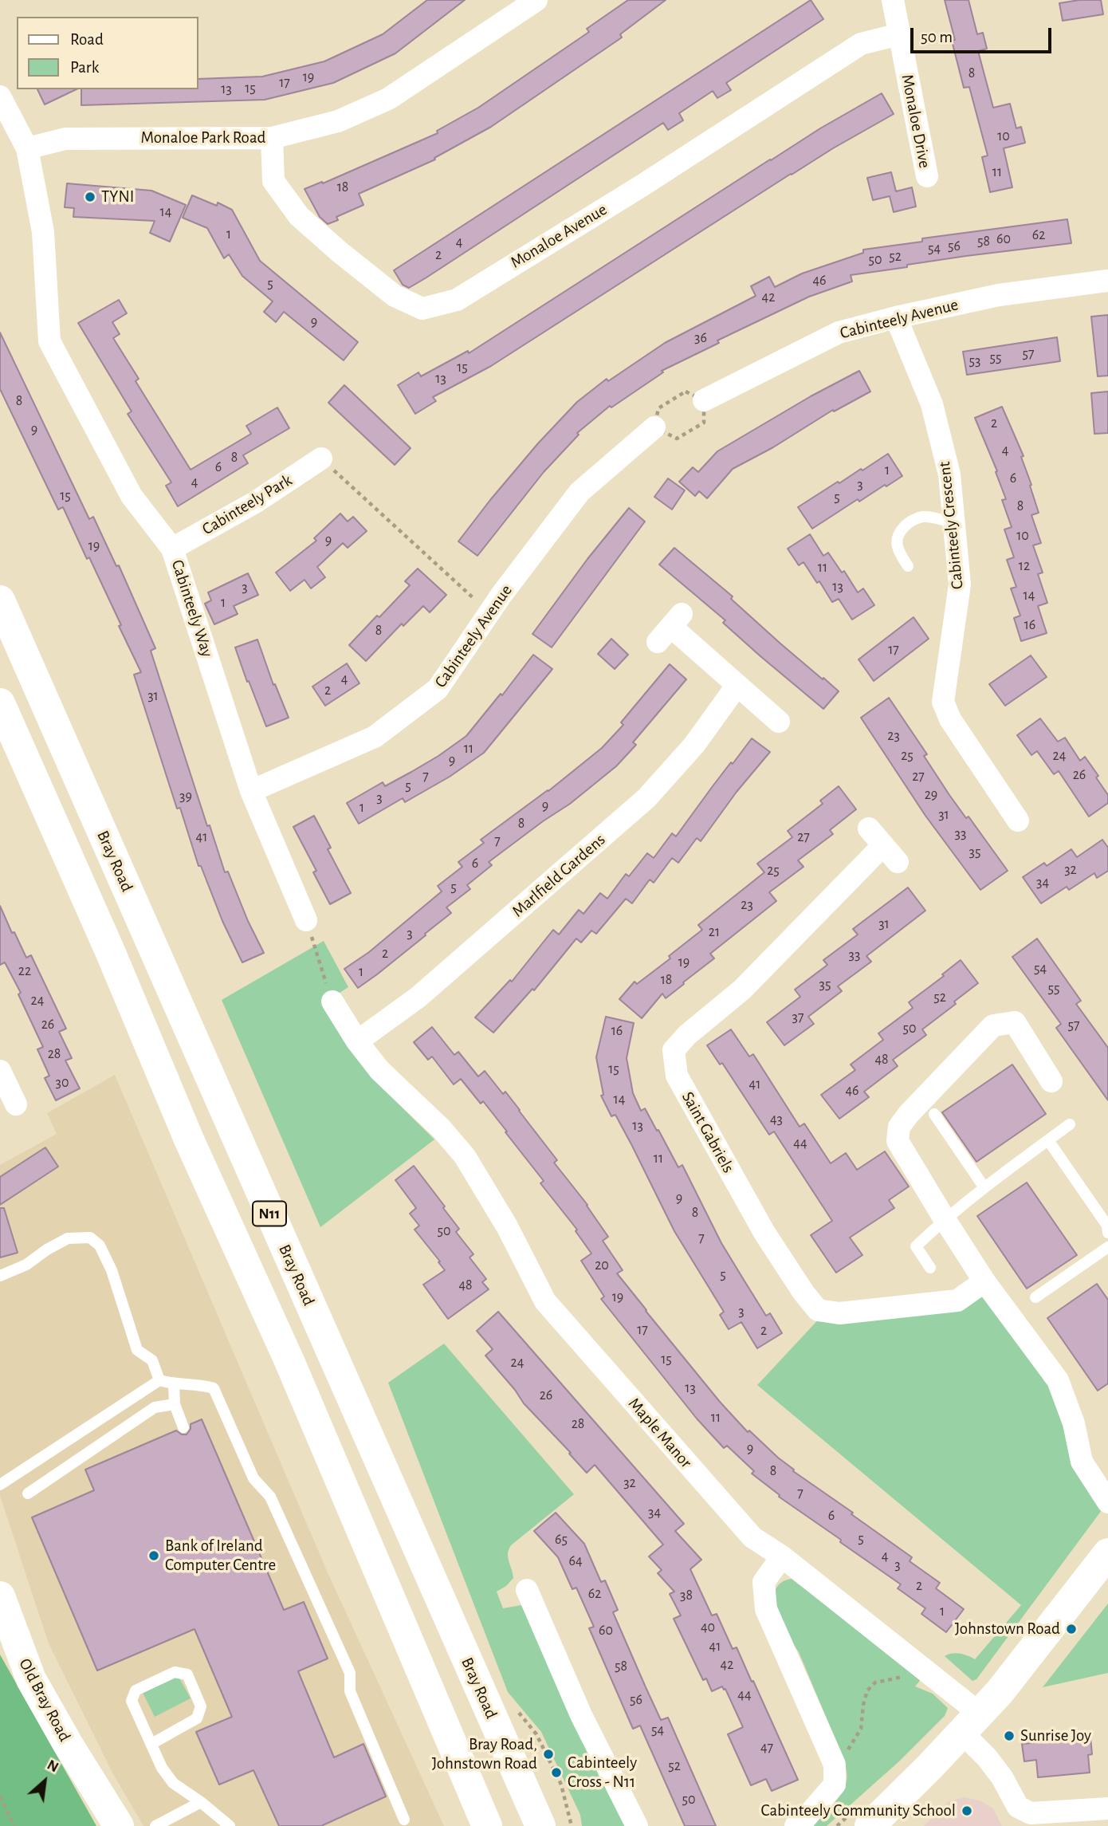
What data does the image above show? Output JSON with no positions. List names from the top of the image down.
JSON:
{
  "streets": {
    "main road": ["Bray Road", "N11", "Old Bray Road"],
    "street": [
      "Monaloe Drive",
      "Monaloe Park Road",
      "Monaloe Avenue",
      "Cabinteely Avenue",
      "Cabinteely Park",
      "Cabinteely Crescent",
      "Cabinteely Way",
      "Marlfield Gardens",
      "Saint Gabriels",
      "Maple Manor"
    ]
  },
  "crossings": [
    ["Monaloe Drive", "Monaloe Avenue"],
    ["Monaloe Park Road", "Monaloe Avenue"],
    ["Monaloe Park Road", "Cabinteely Way"],
    ["Cabinteely Avenue", "Cabinteely Crescent"],
    ["Cabinteely Avenue", "Cabinteely Way"],
    ["Cabinteely Park", "Cabinteely Way"],
    ["Marlfield Gardens", "Maple Manor"]
  ],
  "places": [
    "TYNI",
    "Bank of Ireland Computer Centre",
    "Johnstown Road",
    "Sunrise Joy",
    "Bray Road, Johnstown Road",
    "Cabinteely Cross - N11",
    "Cabinteely Community School"
  ],
  "house_numbers": [
    "8",
    "19",
    "17",
    "15",
    "13",
    "10",
    "11",
    "18",
    "14",
    "1",
    "62",
    "60",
    "58",
    "4",
    "56",
    "54",
    "2",
    "52",
    "50",
    "46",
    "5",
    "42",
    "9",
    "36",
    "57",
    "55",
    "53",
    "15",
    "13",
    "8",
    "2",
    "9",
    "4",
    "8",
    "6",
    "1",
    "6",
    "4",
    "3",
    "15",
    "5",
    "8",
    "10",
    "9",
    "19",
    "12",
    "11",
    "13",
    "3",
    "14",
    "1",
    "16",
    "8",
    "17",
    "4",
    "2",
    "31",
    "23",
    "11",
    "25",
    "24",
    "9",
    "26",
    "7",
    "27",
    "5",
    "29",
    "39",
    "3",
    "9",
    "1",
    "31",
    "8",
    "33",
    "41",
    "27",
    "7",
    "35",
    "6",
    "32",
    "25",
    "34",
    "5",
    "23",
    "31",
    "21",
    "3",
    "2",
    "33",
    "19",
    "54",
    "22",
    "1",
    "18",
    "35",
    "55",
    "52",
    "24",
    "37",
    "26",
    "57",
    "50",
    "16",
    "28",
    "48",
    "15",
    "30",
    "41",
    "46",
    "14",
    "43",
    "13",
    "44",
    "11",
    "9",
    "8",
    "50",
    "7",
    "20",
    "5",
    "48",
    "19",
    "3",
    "17",
    "2",
    "15",
    "24",
    "13",
    "26",
    "11",
    "28",
    "9",
    "8",
    "32",
    "7",
    "34",
    "6",
    "5",
    "65",
    "4",
    "64",
    "3",
    "2",
    "62",
    "38",
    "1",
    "40",
    "60",
    "41",
    "42",
    "58",
    "44",
    "56",
    "54",
    "47",
    "52",
    "50"
  ],
  "legend": ["Road", "Park"],
  "scale_bar": "50 m",
  "north": "top right"
}
